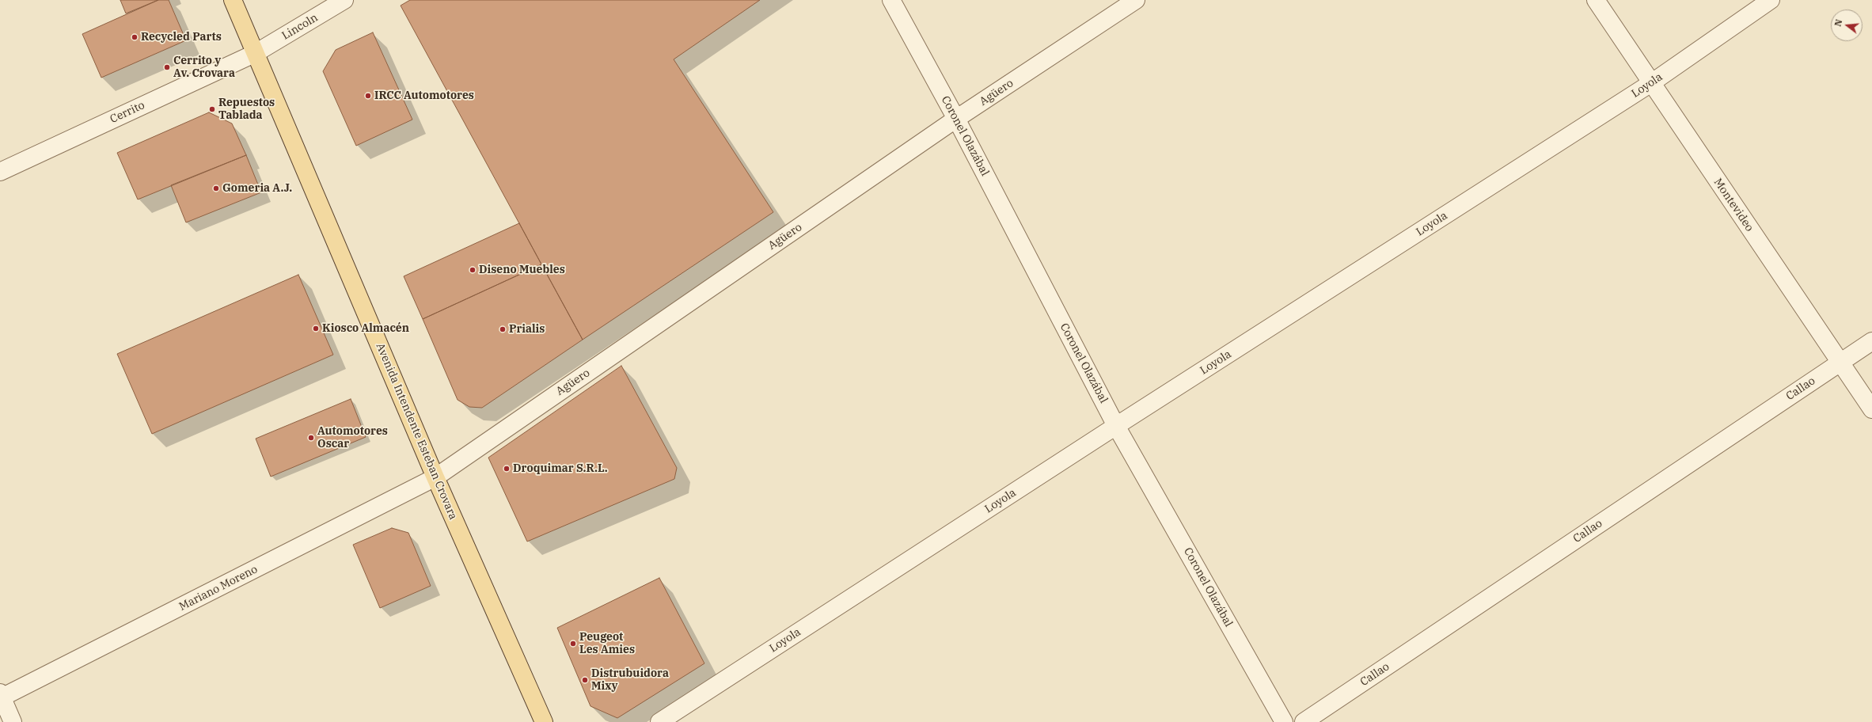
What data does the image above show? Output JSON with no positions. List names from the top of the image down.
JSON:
{
  "streets": {
    "main road": ["Avenida Intendente Esteban Crovara"],
    "street": [
      "Lincoln",
      "Loyola",
      "Agüero",
      "Cerrito",
      "Coronel Olazábal",
      "Montevideo",
      "Callao",
      "Mariano Moreno"
    ]
  },
  "crossings": [
    ["Lincoln", "Cerrito"],
    ["Lincoln", "Avenida Intendente Esteban Crovara"],
    ["Loyola", "Coronel Olazábal"],
    ["Loyola", "Montevideo"],
    ["Agüero", "Coronel Olazábal"],
    ["Agüero", "Avenida Intendente Esteban Crovara"],
    ["Agüero", "Mariano Moreno"],
    ["Cerrito", "Avenida Intendente Esteban Crovara"],
    ["Montevideo", "Callao"],
    ["Avenida Intendente Esteban Crovara", "Mariano Moreno"]
  ],
  "places": [
    "Recycled Parts",
    "Cerrito y Av. Crovara",
    "IRCC Automotores",
    "Repuestos Tablada",
    "Gomeria A.J.",
    "Diseno Muebles",
    "Kiosco Almacén",
    "Prialis",
    "Automotores Oscar",
    "Droquimar S.R.L.",
    "Peugeot Les Amies",
    "Distrubuidora Mixy"
  ],
  "north": "left"
}
